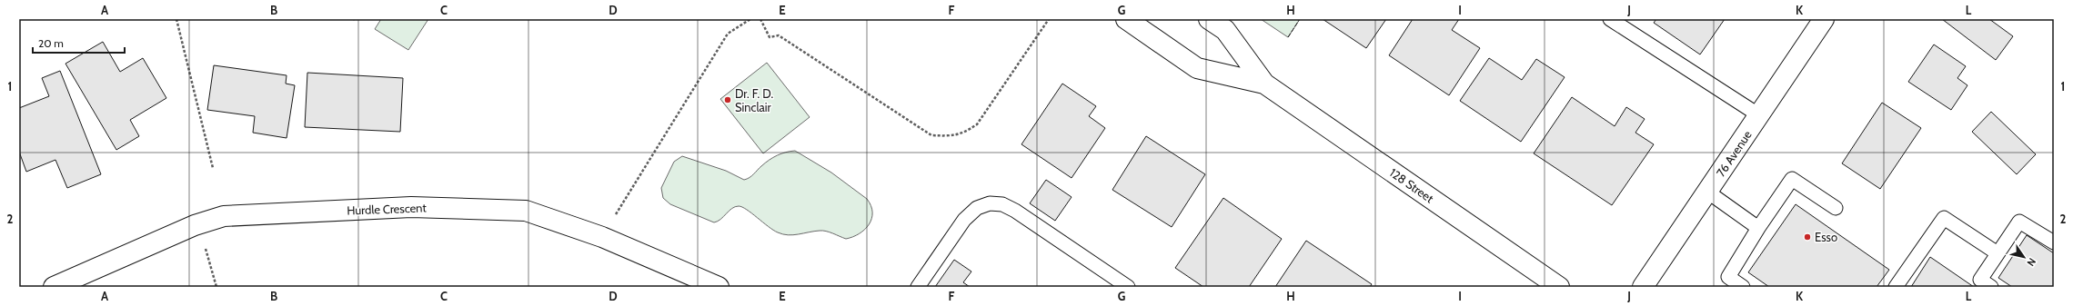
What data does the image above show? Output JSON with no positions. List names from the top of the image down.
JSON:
{
  "streets": {
    "street": ["76 Avenue", "128 Street", "Hurdle Crescent"]
  },
  "places": ["Dr. F. D. Sinclair", "Esso"],
  "scale_bar": "20 m",
  "north": "bottom right",
  "grid": {
    "columns": [
      "A",
      "B",
      "C",
      "D",
      "E",
      "F",
      "G",
      "H",
      "I",
      "J",
      "K",
      "L"
    ],
    "rows": ["1", "2"]
  }
}
